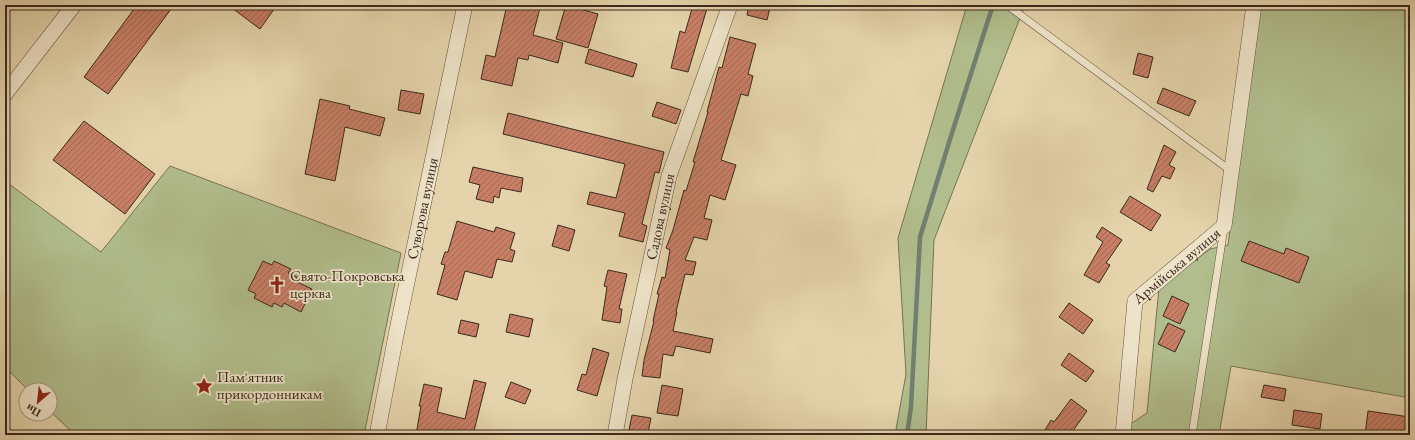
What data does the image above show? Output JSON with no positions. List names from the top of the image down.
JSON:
{
  "streets": {
    "street": ["Суворова вулиця", "Садова вулиця", "Армійська вулиця"]
  },
  "places": {
    "church": ["Свято-Покровська церква"],
    "place": ["Пам'ятник прикордонникам"]
  },
  "north": "bottom left"
}
